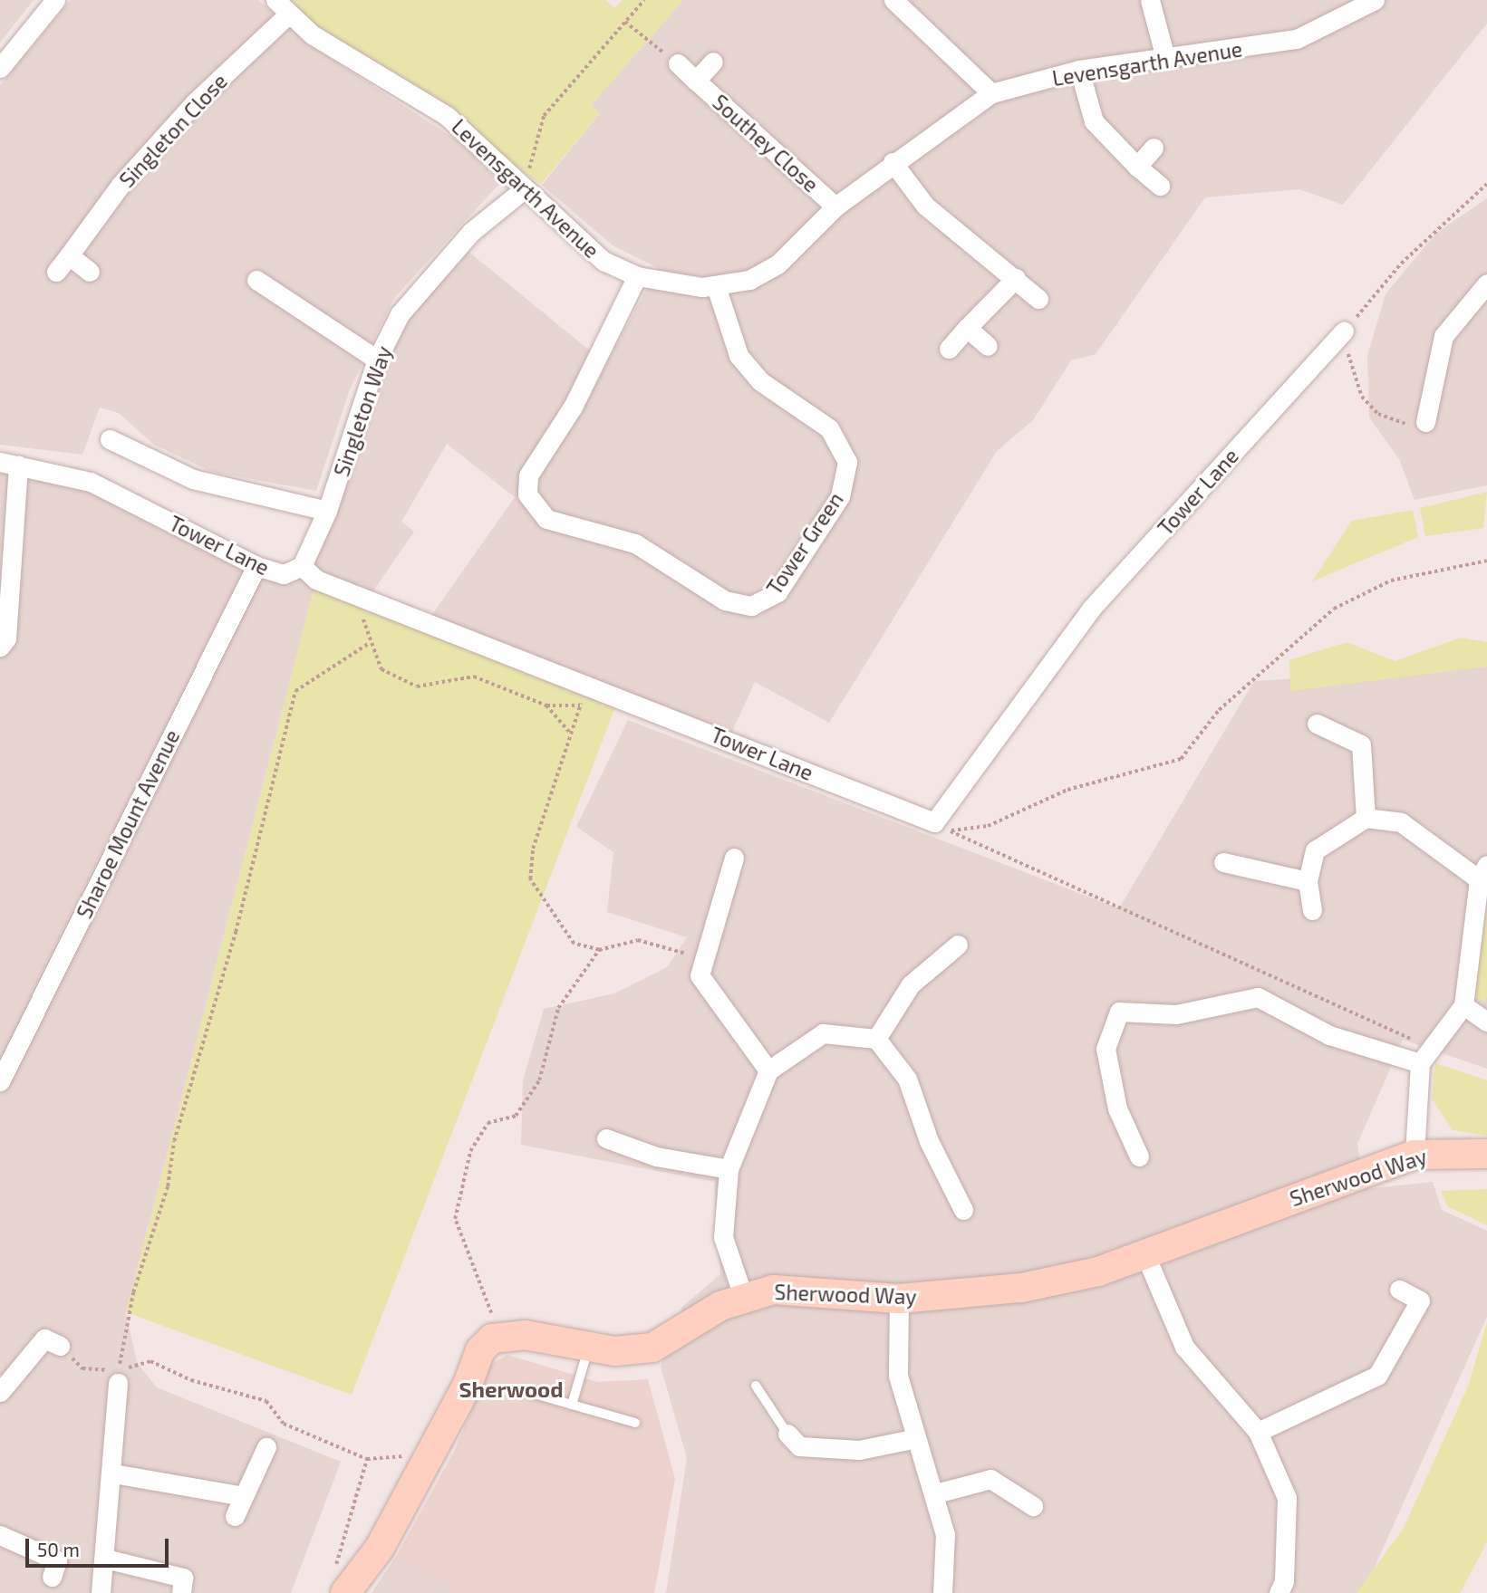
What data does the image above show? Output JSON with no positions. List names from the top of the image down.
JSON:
{
  "streets": {
    "street": [
      "Levensgarth Avenue",
      "Singleton Close",
      "Southey Close",
      "Singleton Way",
      "Tower Lane",
      "Tower Green",
      "Sharoe Mount Avenue",
      "Sherwood Way"
    ]
  },
  "crossings": [
    ["Levensgarth Avenue", "Singleton Close"],
    ["Levensgarth Avenue", "Southey Close"],
    ["Levensgarth Avenue", "Singleton Way"],
    ["Levensgarth Avenue", "Tower Green"],
    ["Singleton Way", "Tower Lane"],
    ["Tower Lane", "Sharoe Mount Avenue"]
  ],
  "districts": ["Sherwood"],
  "scale_bar": "50 m"
}
